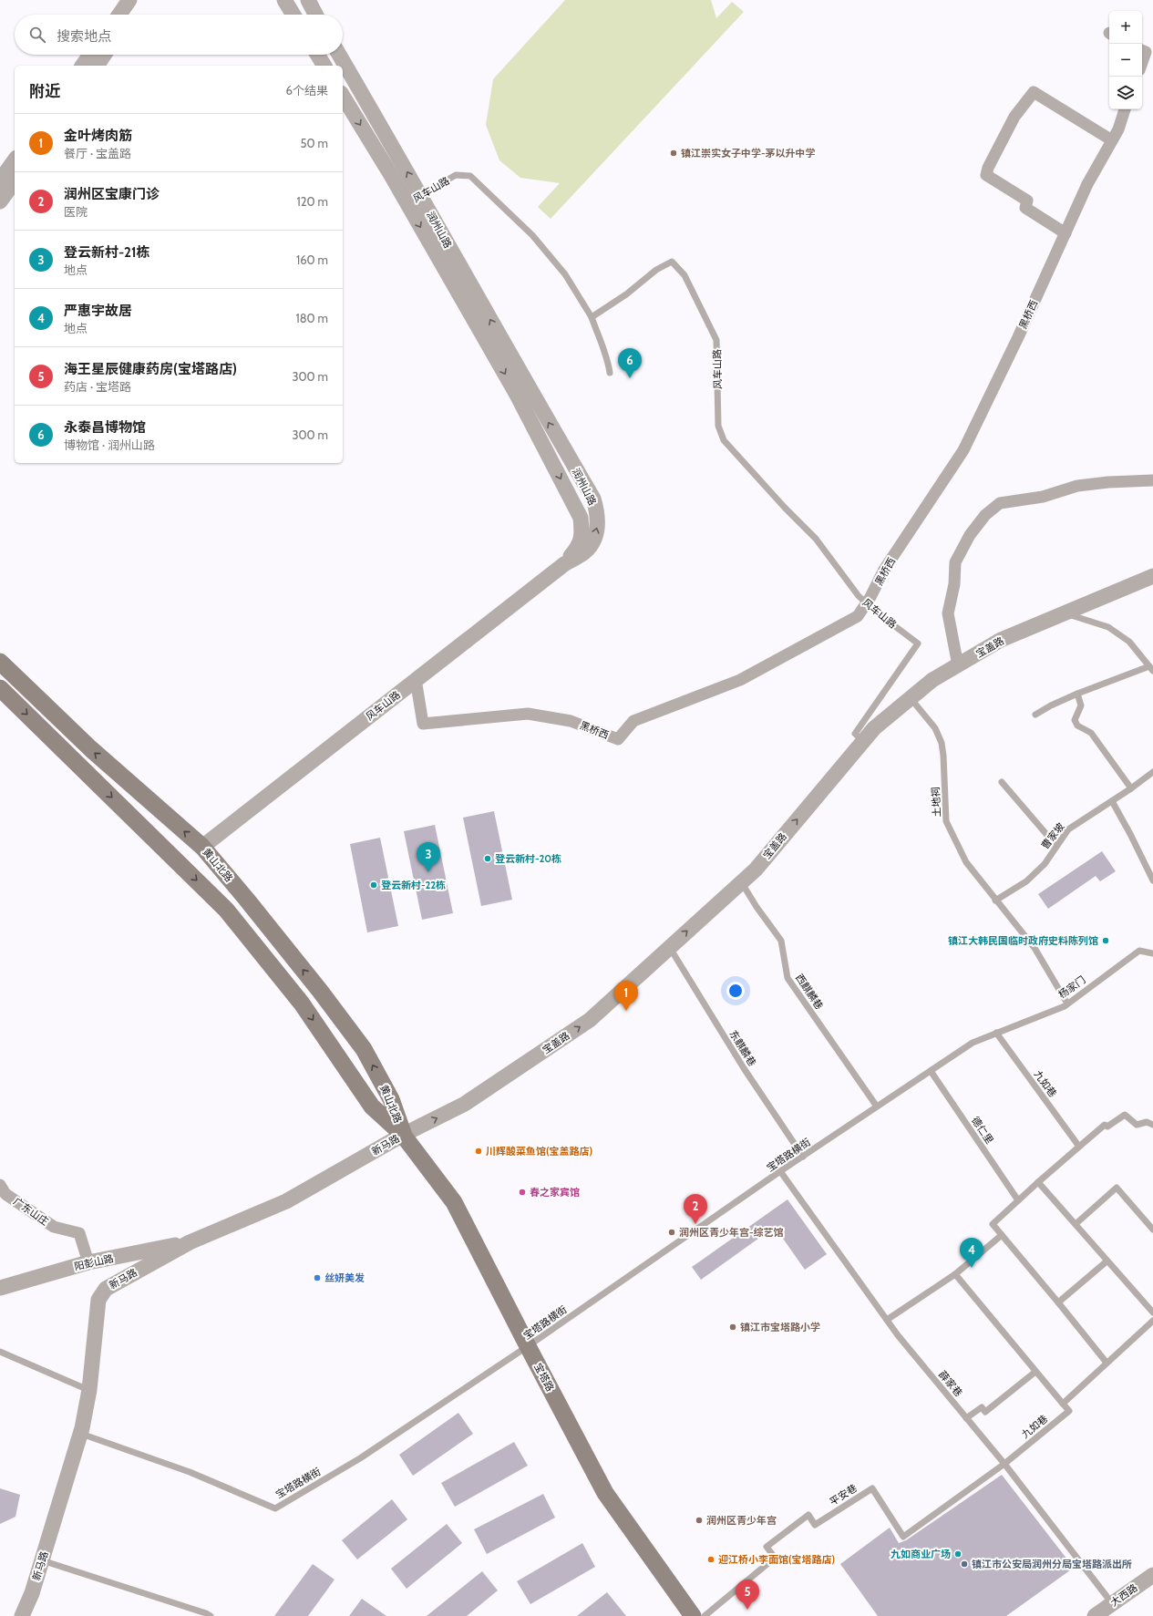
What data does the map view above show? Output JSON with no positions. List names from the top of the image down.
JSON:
{
  "streets": {
    "main road": ["黄山北路", "宝塔路"],
    "street": [
      "风车山路",
      "润州山路",
      "黑桥西",
      "宝盖路",
      "新马路",
      "广东山庄",
      "阳彭山路",
      "大西路"
    ],
    "lane": [
      "土地祠",
      "曹家坡",
      "杨家门",
      "西麒麟巷",
      "东麒麟巷",
      "九如巷",
      "德仁里",
      "宝塔路横街",
      "薛家巷",
      "平安巷"
    ]
  },
  "crossings": [
    ["风车山路", "润州山路"],
    ["风车山路", "黑桥西"],
    ["风车山路", "宝盖路"],
    ["风车山路", "黄山北路"],
    ["宝盖路", "土地祠"],
    ["宝盖路", "黄山北路"],
    ["宝盖路", "西麒麟巷"],
    ["宝盖路", "东麒麟巷"],
    ["宝盖路", "新马路"],
    ["宝盖路", "宝塔路"],
    ["土地祠", "曹家坡"],
    ["土地祠", "杨家门"],
    ["黄山北路", "新马路"],
    ["黄山北路", "宝塔路"],
    ["杨家门", "九如巷"],
    ["杨家门", "宝塔路横街"],
    ["西麒麟巷", "宝塔路横街"],
    ["东麒麟巷", "宝塔路横街"],
    ["九如巷", "宝塔路横街"],
    ["九如巷", "薛家巷"],
    ["九如巷", "平安巷"],
    ["德仁里", "宝塔路横街"],
    ["新马路", "宝塔路横街"],
    ["新马路", "阳彭山路"],
    ["新马路", "宝塔路"],
    ["宝塔路横街", "宝塔路"],
    ["宝塔路横街", "薛家巷"],
    ["广东山庄", "阳彭山路"],
    ["薛家巷", "平安巷"],
    ["薛家巷", "大西路"]
  ],
  "one_way": ["宝盖路"],
  "places": [
    "镇江崇实女子中学-茅以升中学",
    "登云新村-20栋",
    "登云新村-22栋",
    "镇江大韩民国临时政府史料陈列馆",
    "川辉酸菜鱼馆(宝盖路店)",
    "春之家宾馆",
    "润州区青少年宫-综艺馆",
    "丝妍美发",
    "镇江市宝塔路小学",
    "润州区青少年宫",
    "九如商业广场",
    "迎江桥小李面馆(宝塔路店)",
    "镇江市公安局润州分局宝塔路派出所"
  ],
  "page": {
    "map_buttons": ["+", "−"],
    "search": "搜索地点",
    "heading": ["附近", "6个结果"],
    "list": [
      {
        "mark": "1",
        "name": "金叶烤肉筋",
        "note": "餐厅 · 宝盖路",
        "value": "50 m"
      },
      {
        "mark": "2",
        "name": "润州区宝康门诊",
        "note": "医院",
        "value": "120 m"
      },
      {
        "mark": "3",
        "name": "登云新村-21栋",
        "note": "地点",
        "value": "160 m"
      },
      {
        "mark": "4",
        "name": "严惠宇故居",
        "note": "地点",
        "value": "180 m"
      },
      {
        "mark": "5",
        "name": "海王星辰健康药房(宝塔路店)",
        "note": "药店 · 宝塔路",
        "value": "300 m"
      },
      {
        "mark": "6",
        "name": "永泰昌博物馆",
        "note": "博物馆 · 润州山路",
        "value": "300 m"
      }
    ],
    "pins": [
      "6",
      "3",
      "1",
      "2",
      "4",
      "5"
    ]
  }
}
